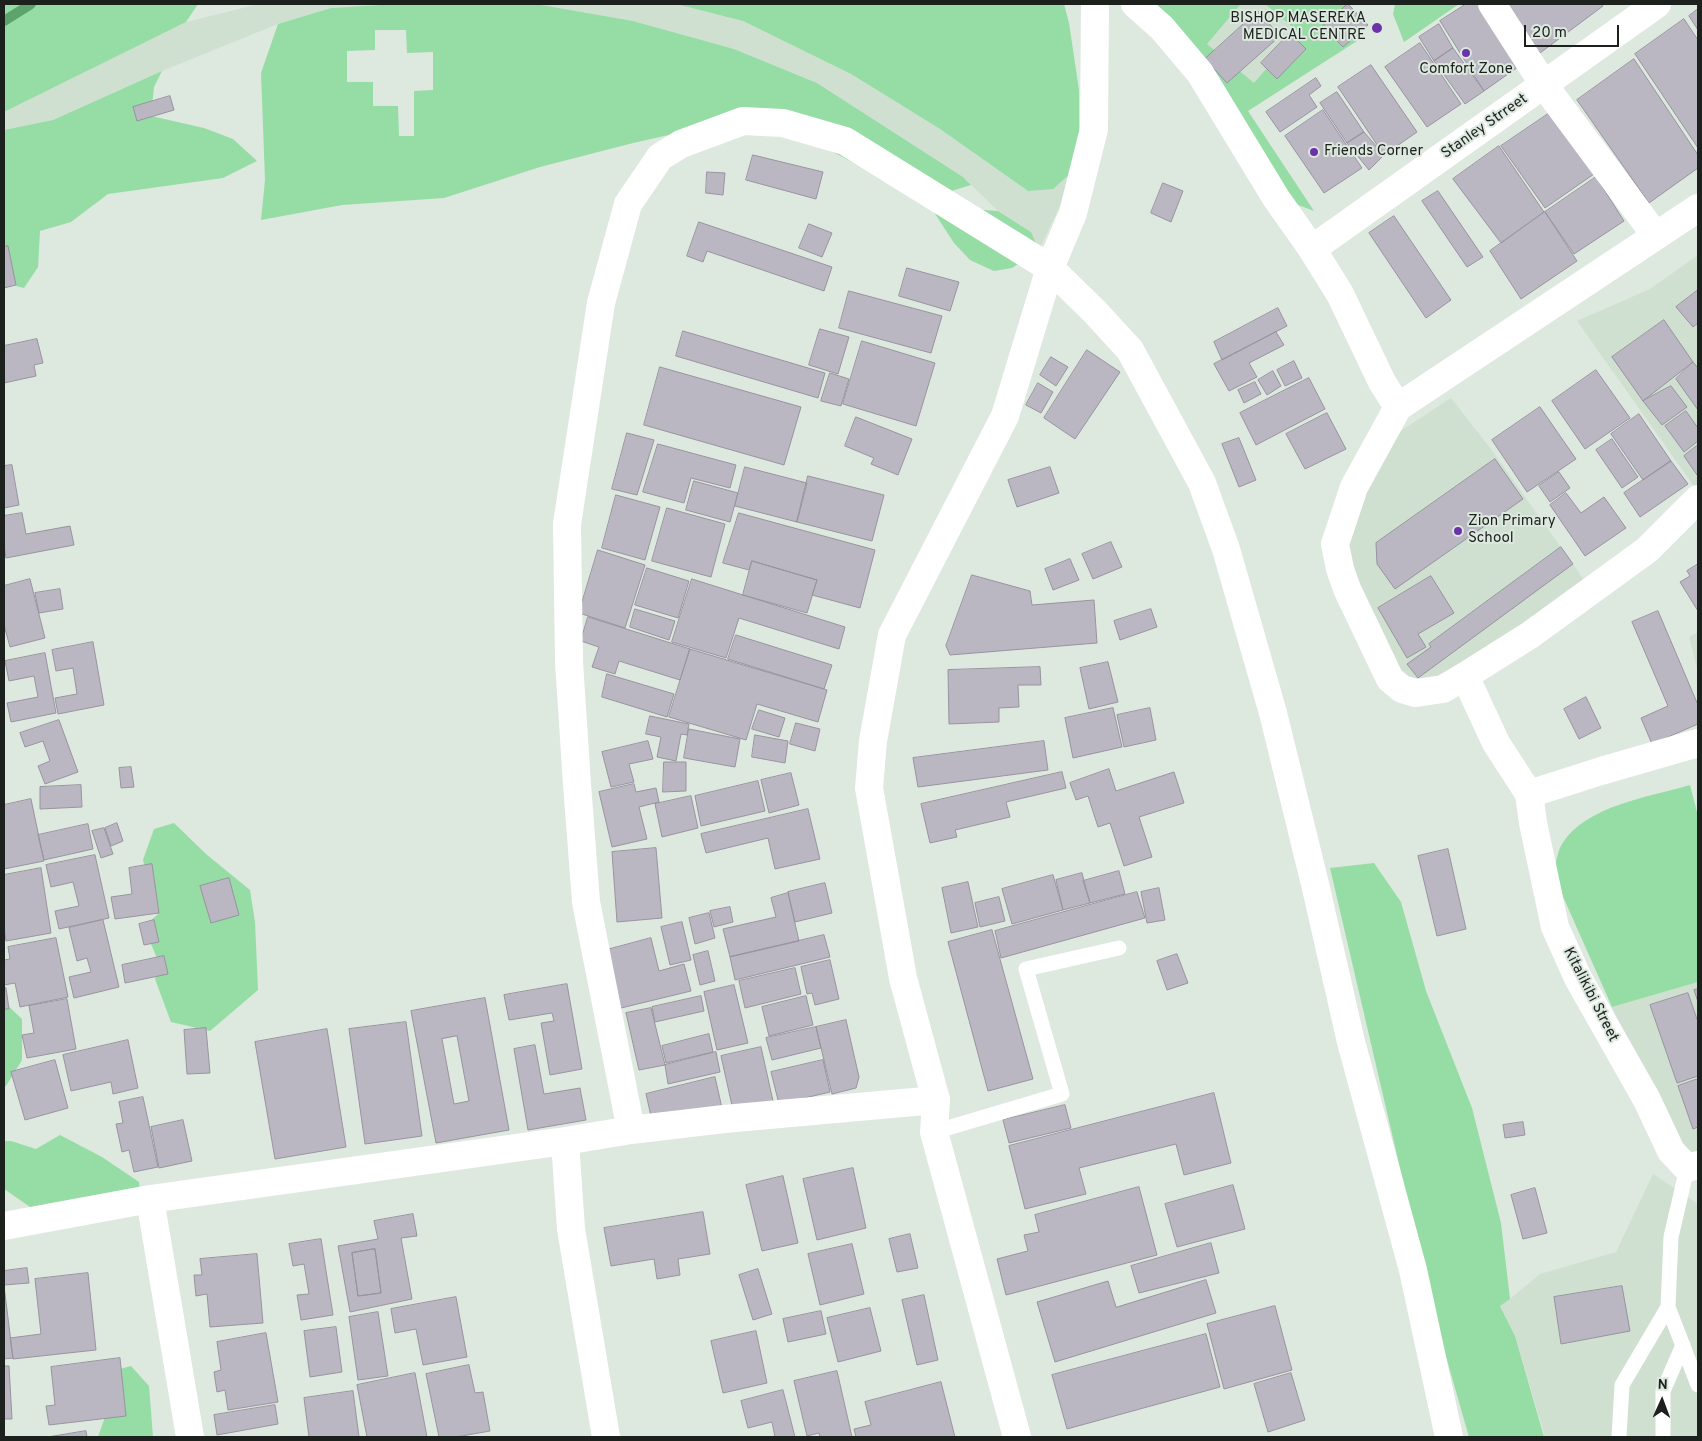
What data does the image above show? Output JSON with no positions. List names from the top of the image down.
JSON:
{
  "streets": {
    "street": ["Stanley Strreet", "Kitalikibi Street"]
  },
  "places": [
    "BISHOP MASEREKA MEDICAL CENTRE",
    "Comfort Zone",
    "Friends Corner",
    "Zion Primary School"
  ],
  "scale_bar": "20 m",
  "north": "top"
}
